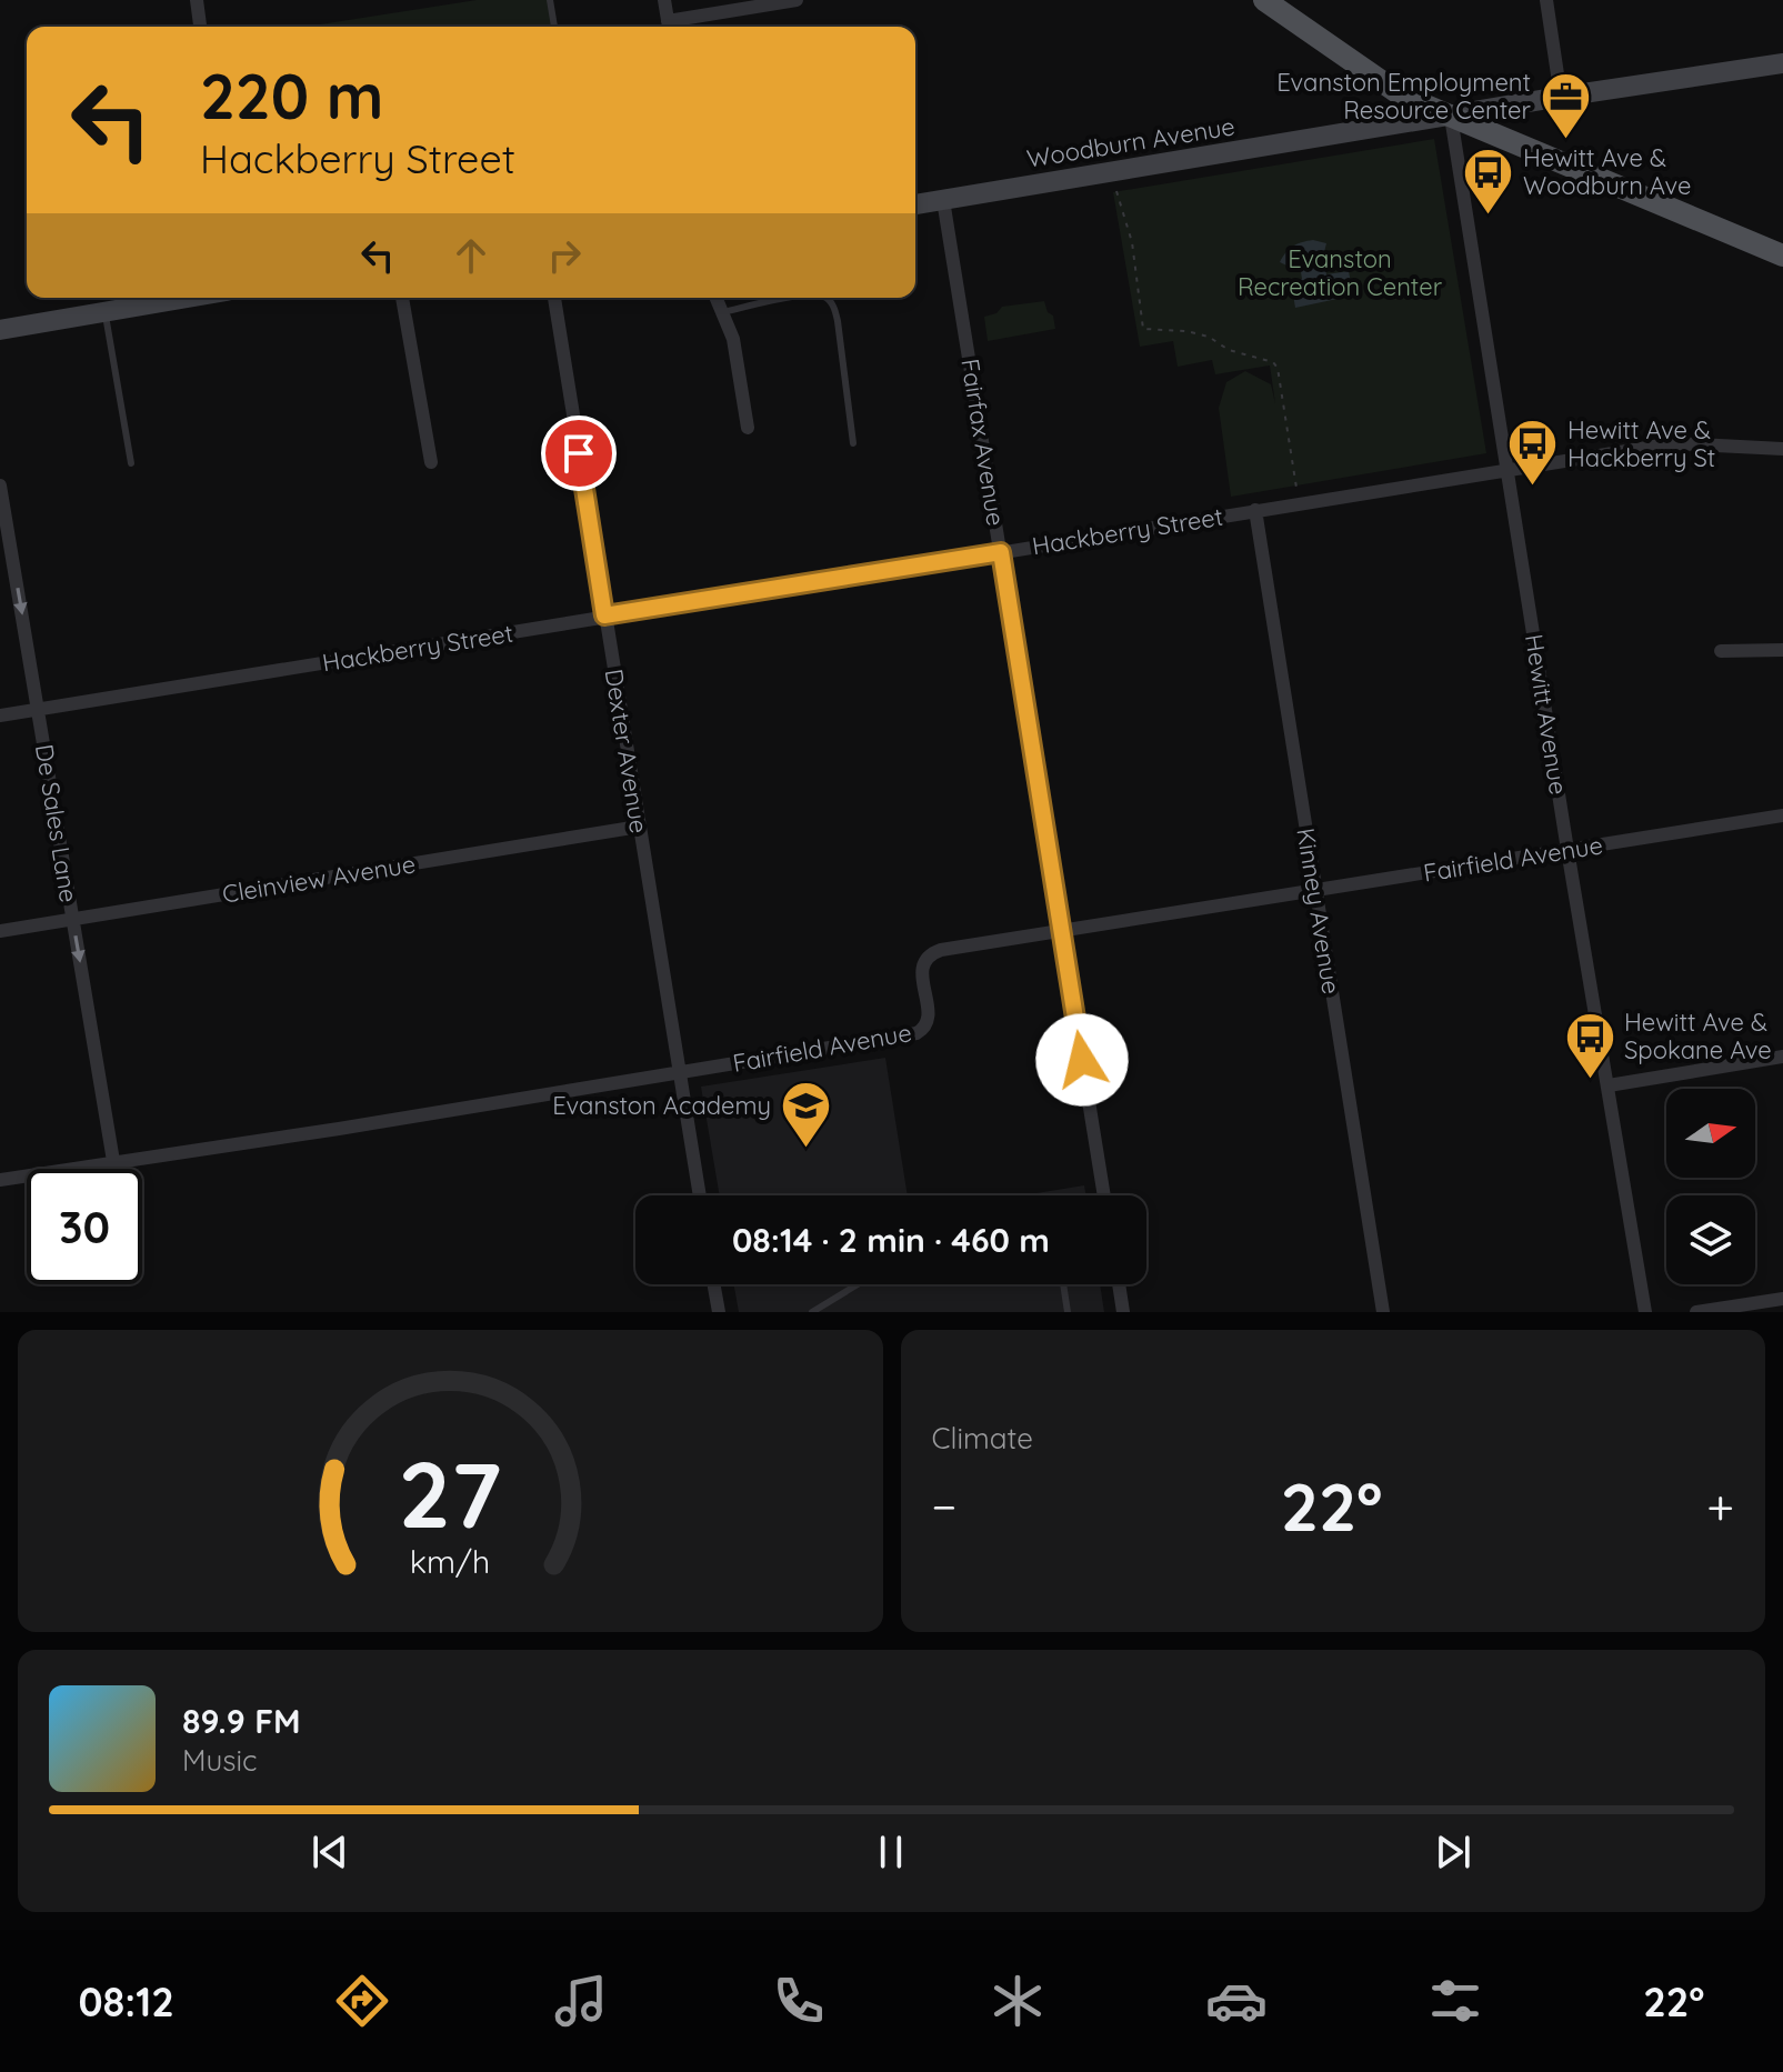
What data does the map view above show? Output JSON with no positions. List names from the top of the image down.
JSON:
{
  "streets": {
    "street": [
      "Woodburn Avenue",
      "Fairfax Avenue",
      "Hackberry Street",
      "Hewitt Avenue",
      "Dexter Avenue",
      "De Sales Lane",
      "Fairfield Avenue",
      "Cleinview Avenue",
      "Kinney Avenue"
    ]
  },
  "crossings": [
    ["Woodburn Avenue", "Fairfax Avenue"],
    ["Woodburn Avenue", "Hewitt Avenue"],
    ["Fairfax Avenue", "Hackberry Street"],
    ["Fairfax Avenue", "Fairfield Avenue"],
    ["Hackberry Street", "Hewitt Avenue"],
    ["Hackberry Street", "Dexter Avenue"],
    ["Hackberry Street", "De Sales Lane"],
    ["Hackberry Street", "Kinney Avenue"],
    ["Hewitt Avenue", "Fairfield Avenue"],
    ["Dexter Avenue", "Fairfield Avenue"],
    ["Dexter Avenue", "Cleinview Avenue"],
    ["De Sales Lane", "Fairfield Avenue"],
    ["De Sales Lane", "Cleinview Avenue"],
    ["Fairfield Avenue", "Kinney Avenue"]
  ],
  "one_way": ["De Sales Lane"],
  "parks": ["Evanston Recreation Center"],
  "places": {
    "office": ["Evanston Employment Resource Center"],
    "bus stop": ["Hewitt Ave & Woodburn Ave", "Hewitt Ave & Hackberry St", "Hewitt Ave & Spokane Ave"],
    "school or university": ["Evanston Academy"]
  },
  "north": "right",
  "page": {
    "turn": ["220 m", "Hackberry Street"],
    "limit": "30",
    "trip": "08:14 · 2 min · 460 m",
    "tile": "Climate",
    "heat": ["−", "22°", "+"],
    "song": ["89.9 FM", "Music"],
    "tabs": ["08:12", "22°"],
    "gauge": ["27", "km/h"]
  }
}
